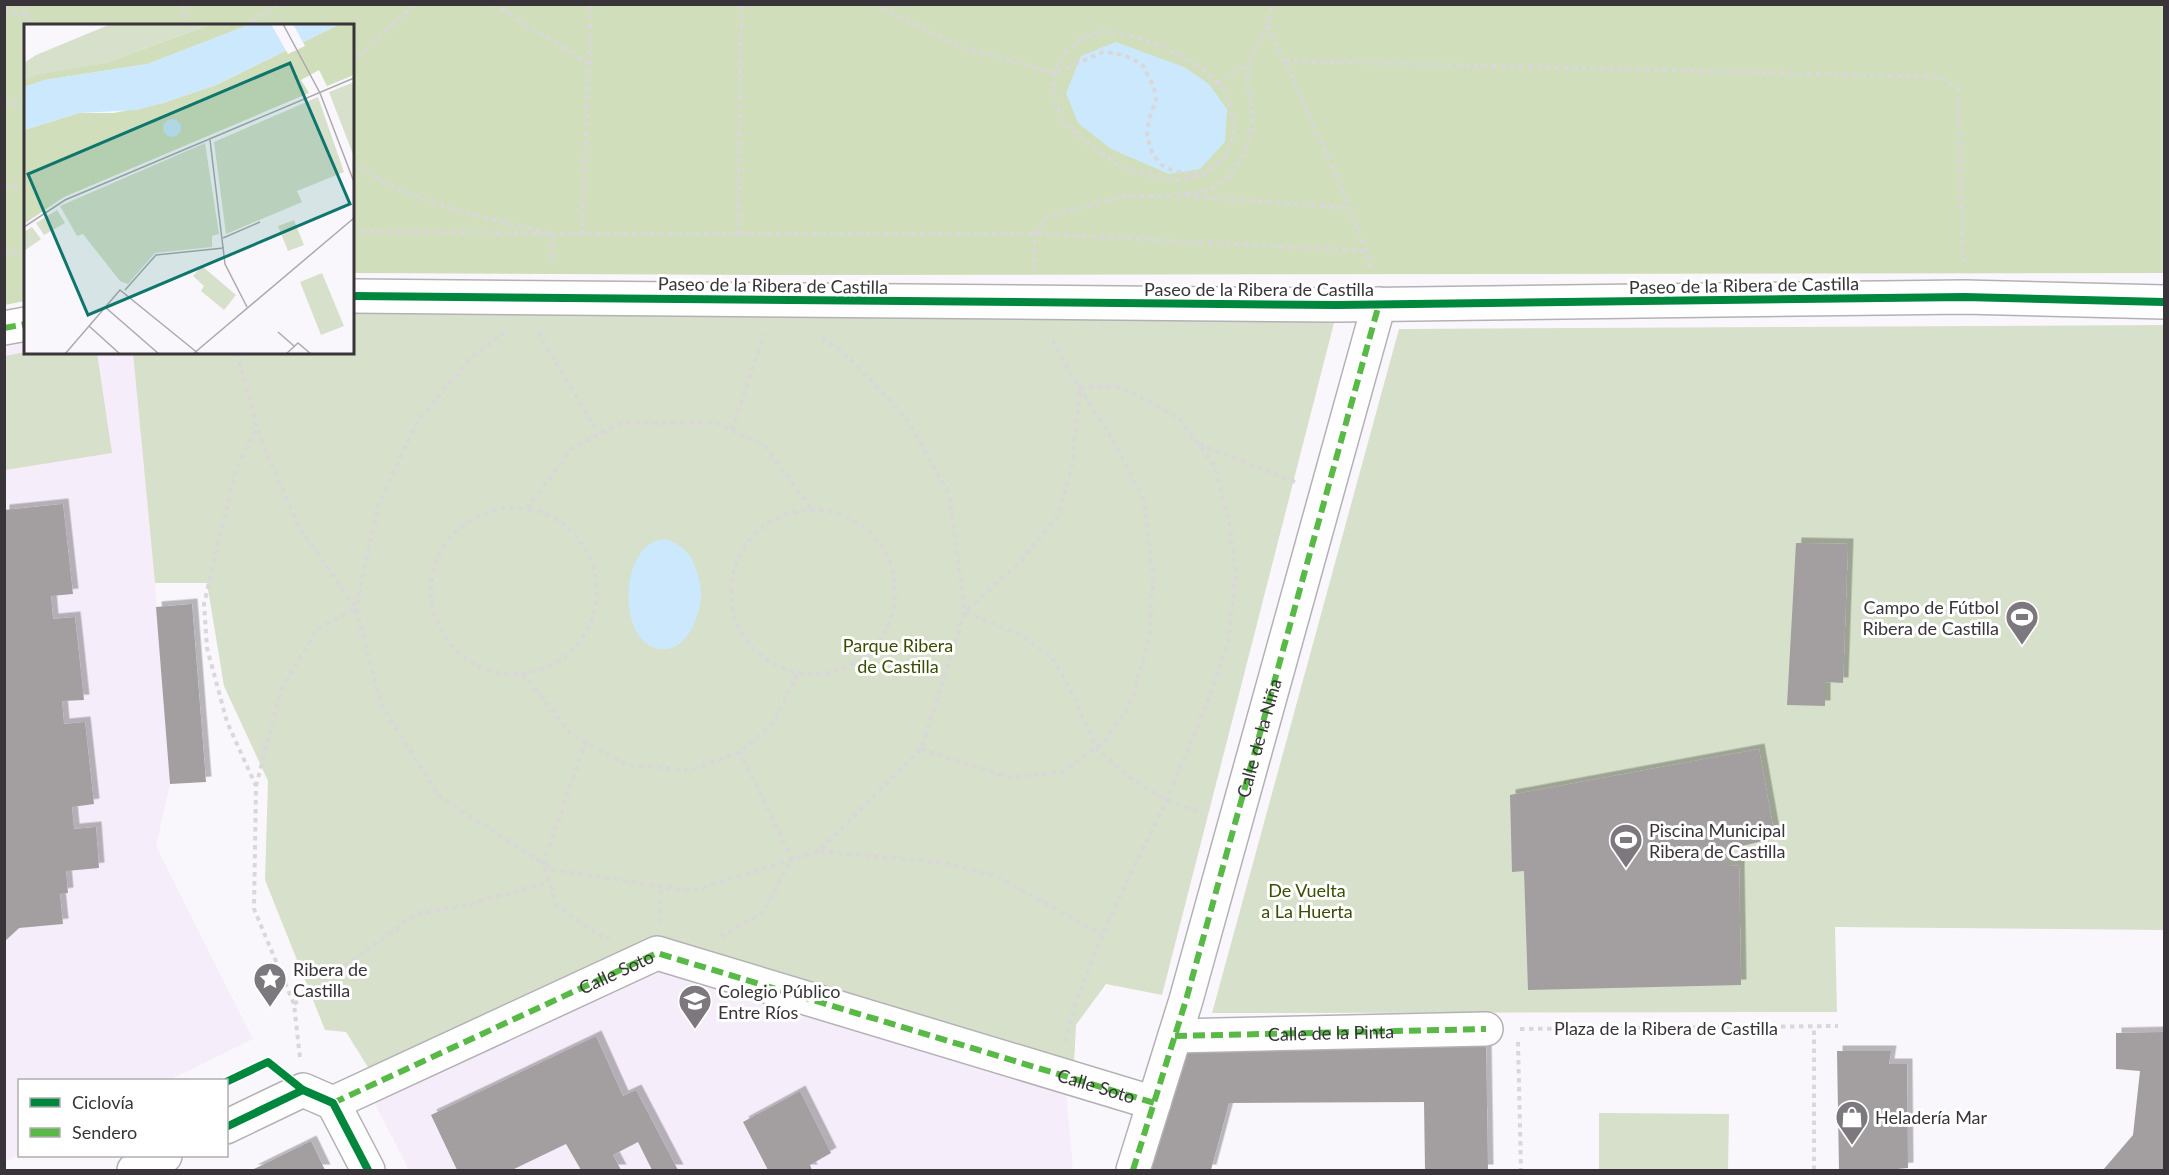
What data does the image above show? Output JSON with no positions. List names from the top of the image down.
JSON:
{
  "streets": {
    "street": [
      "Paseo de la Ribera de Castilla",
      "Calle de la Niña",
      "Calle Soto",
      "Calle de la Pinta"
    ],
    "path": ["Plaza de la Ribera de Castilla"]
  },
  "crossings": [
    ["Paseo de la Ribera de Castilla", "Calle de la Niña"],
    ["Calle de la Niña", "Calle Soto"],
    ["Calle de la Niña", "Calle de la Pinta"],
    ["Plaza de la Ribera de Castilla", "Calle de la Pinta"]
  ],
  "parks": ["Parque Ribera de Castilla", "De Vuelta a La Huerta"],
  "places": {
    "sports": ["Campo de Fútbol Ribera de Castilla", "Piscina Municipal Ribera de Castilla"],
    "place": ["Ribera de Castilla"],
    "school or university": ["Colegio Público Entre Ríos"],
    "shop": ["Heladería Mar"]
  },
  "legend": ["Ciclovía", "Sendero"]
}
